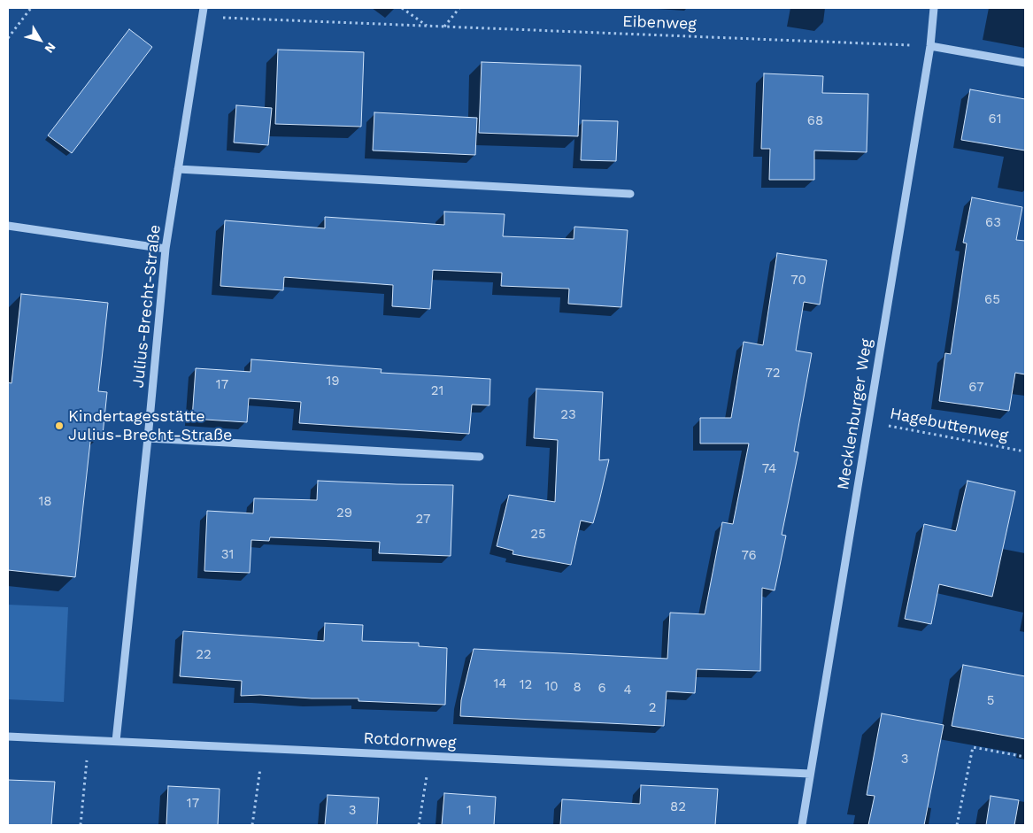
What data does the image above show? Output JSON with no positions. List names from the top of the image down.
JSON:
{
  "streets": {
    "street": ["Julius-Brecht-Straße", "Mecklenburger Weg", "Rotdornweg"],
    "path": ["Eibenweg", "Hagebuttenweg"]
  },
  "crossings": [
    ["Eibenweg", "Julius-Brecht-Straße"],
    ["Eibenweg", "Mecklenburger Weg"],
    ["Julius-Brecht-Straße", "Rotdornweg"],
    ["Mecklenburger Weg", "Hagebuttenweg"],
    ["Mecklenburger Weg", "Rotdornweg"]
  ],
  "places": ["Kindertagesstätte Julius-Brecht-Straße"],
  "house_numbers": [
    "61",
    "68",
    "63",
    "70",
    "65",
    "72",
    "19",
    "17",
    "67",
    "21",
    "23",
    "74",
    "18",
    "29",
    "27",
    "25",
    "31",
    "76",
    "22",
    "14",
    "12",
    "10",
    "8",
    "6",
    "4",
    "5",
    "2",
    "3",
    "17",
    "82",
    "3",
    "1"
  ],
  "north": "bottom right"
}
